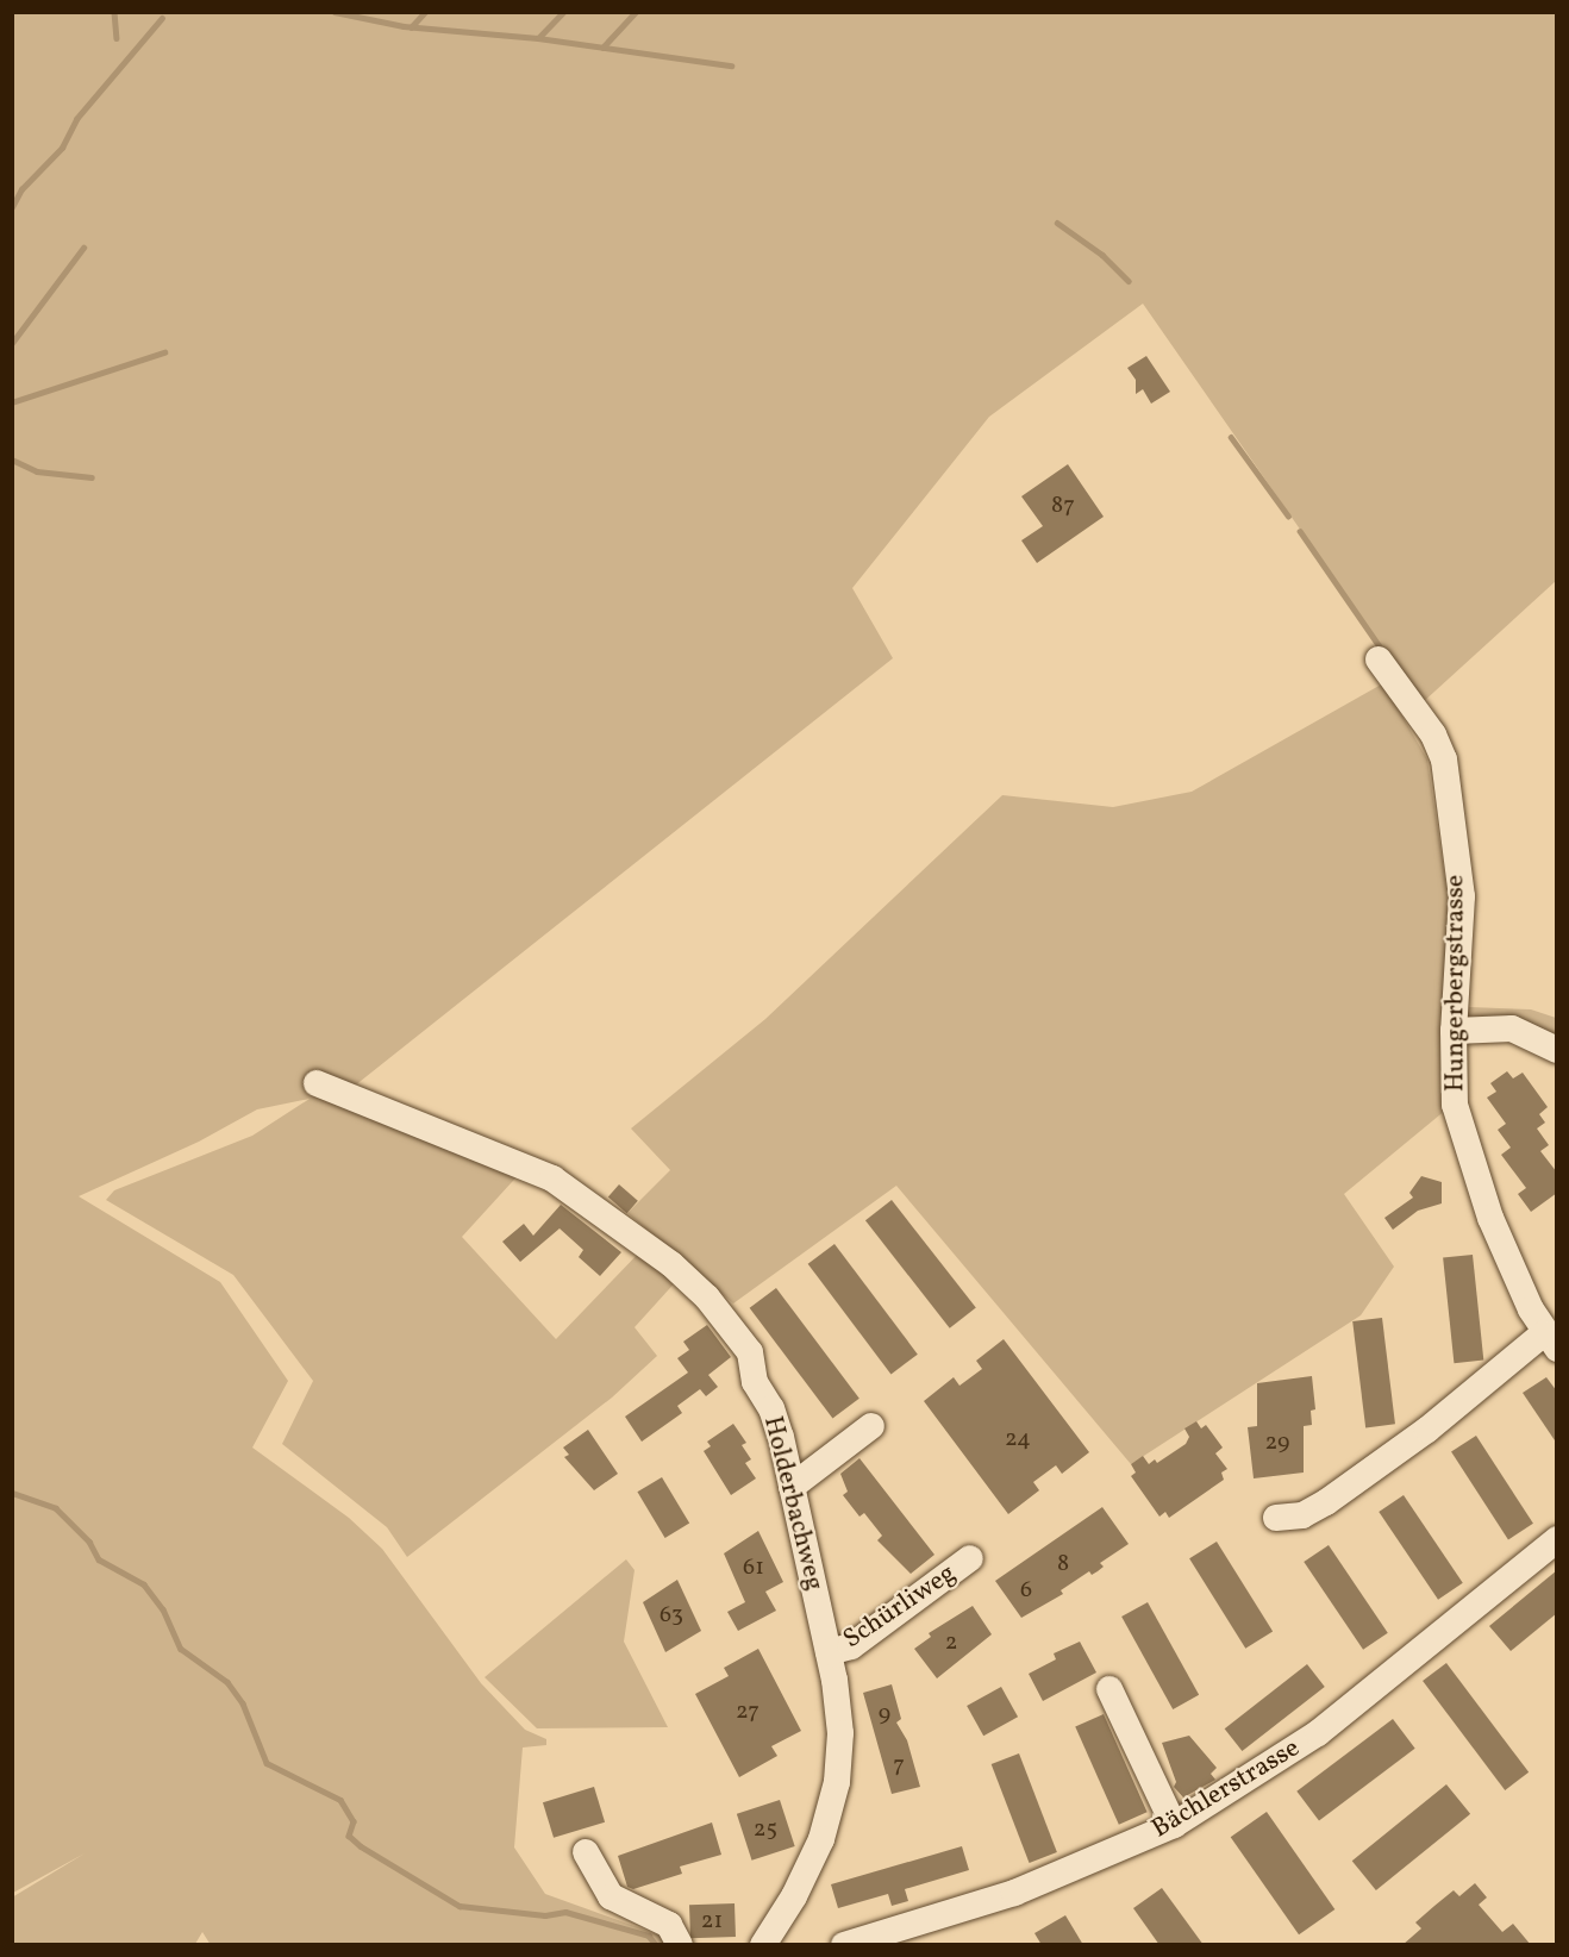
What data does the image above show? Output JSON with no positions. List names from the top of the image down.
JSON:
{
  "streets": {
    "street": [
      "Hungerbergstrasse",
      "Holderbachweg",
      "Schürliweg",
      "Bächlerstrasse"
    ]
  },
  "crossings": [
    ["Holderbachweg", "Schürliweg"]
  ],
  "house_numbers": [
    "87",
    "24",
    "29",
    "8",
    "61",
    "6",
    "63",
    "2",
    "27",
    "9",
    "7",
    "25",
    "21"
  ]
}
